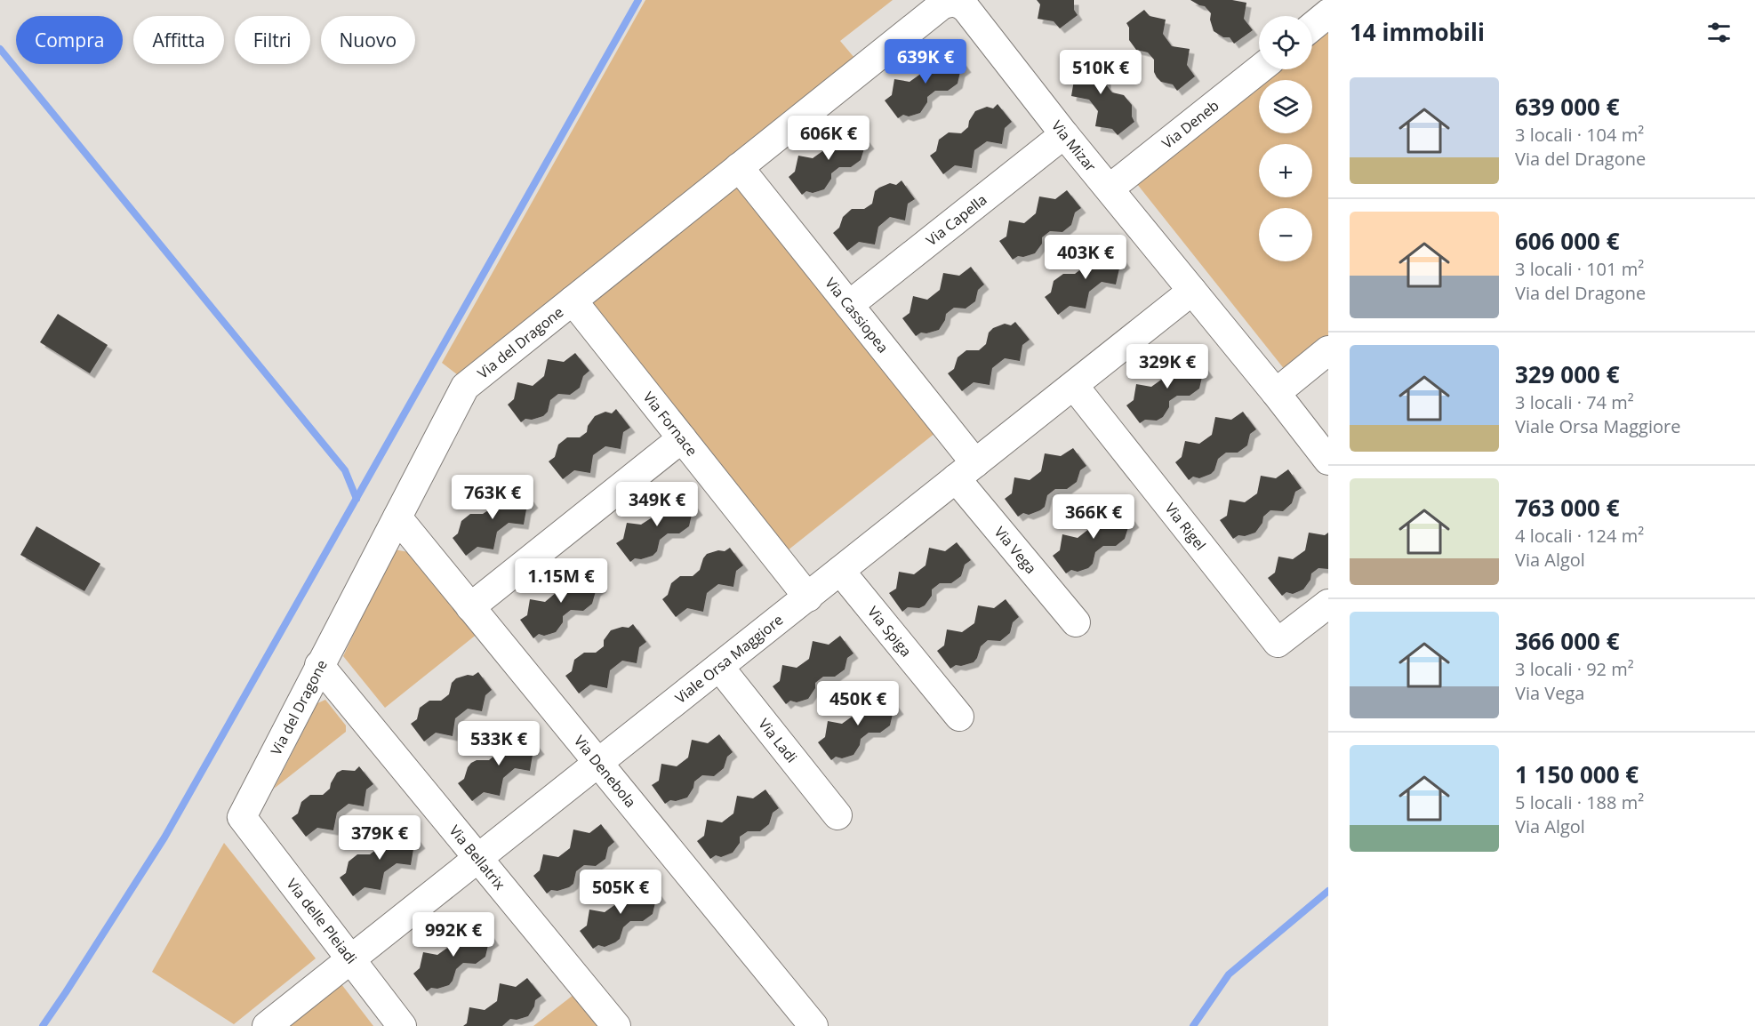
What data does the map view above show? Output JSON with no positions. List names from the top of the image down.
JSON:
{
  "streets": {
    "street": [
      "Via Deneb",
      "Via Mizar",
      "Via Capella",
      "Via Cassiopea",
      "Via del Dragone",
      "Via Fornace",
      "Via Rigel",
      "Via Vega",
      "Via Spiga",
      "Viale Orsa Maggiore",
      "Via Ladi",
      "Via Denebola",
      "Via Bellatrix",
      "Via delle Pleiadi"
    ]
  },
  "crossings": [
    ["Via Deneb", "Via Mizar"],
    ["Via Mizar", "Via Capella"],
    ["Via Mizar", "Via del Dragone"],
    ["Via Mizar", "Viale Orsa Maggiore"],
    ["Via Capella", "Via Cassiopea"],
    ["Via Cassiopea", "Via del Dragone"],
    ["Via Cassiopea", "Via Vega"],
    ["Via Cassiopea", "Viale Orsa Maggiore"],
    ["Via del Dragone", "Via Fornace"],
    ["Via del Dragone", "Via Denebola"],
    ["Via del Dragone", "Via Bellatrix"],
    ["Via del Dragone", "Via delle Pleiadi"],
    ["Via Fornace", "Viale Orsa Maggiore"],
    ["Via Rigel", "Viale Orsa Maggiore"],
    ["Via Vega", "Viale Orsa Maggiore"],
    ["Via Spiga", "Viale Orsa Maggiore"],
    ["Viale Orsa Maggiore", "Via Ladi"],
    ["Viale Orsa Maggiore", "Via Denebola"],
    ["Viale Orsa Maggiore", "Via Bellatrix"],
    ["Viale Orsa Maggiore", "Via delle Pleiadi"]
  ],
  "page": {
    "heading": "14 immobili",
    "map_buttons": ["+", "−"],
    "chip": [
      "Compra",
      "Affitta",
      "Filtri",
      "Nuovo"
    ],
    "price": [
      "639K €",
      "510K €",
      "606K €",
      "403K €",
      "329K €",
      "763K €",
      "349K €",
      "366K €",
      "1.15M €",
      "450K €",
      "533K €",
      "379K €",
      "505K €",
      "992K €"
    ],
    "list": [
      {
        "name": "639 000 €",
        "note": "3 locali · 104 m² · Via del Dragone"
      },
      {
        "name": "606 000 €",
        "note": "3 locali · 101 m² · Via del Dragone"
      },
      {
        "name": "329 000 €",
        "note": "3 locali · 74 m² · Viale Orsa Maggiore"
      },
      {
        "name": "763 000 €",
        "note": "4 locali · 124 m² · Via Algol"
      },
      {
        "name": "366 000 €",
        "note": "3 locali · 92 m² · Via Vega"
      },
      {
        "name": "1 150 000 €",
        "note": "5 locali · 188 m² · Via Algol"
      }
    ]
  }
}
